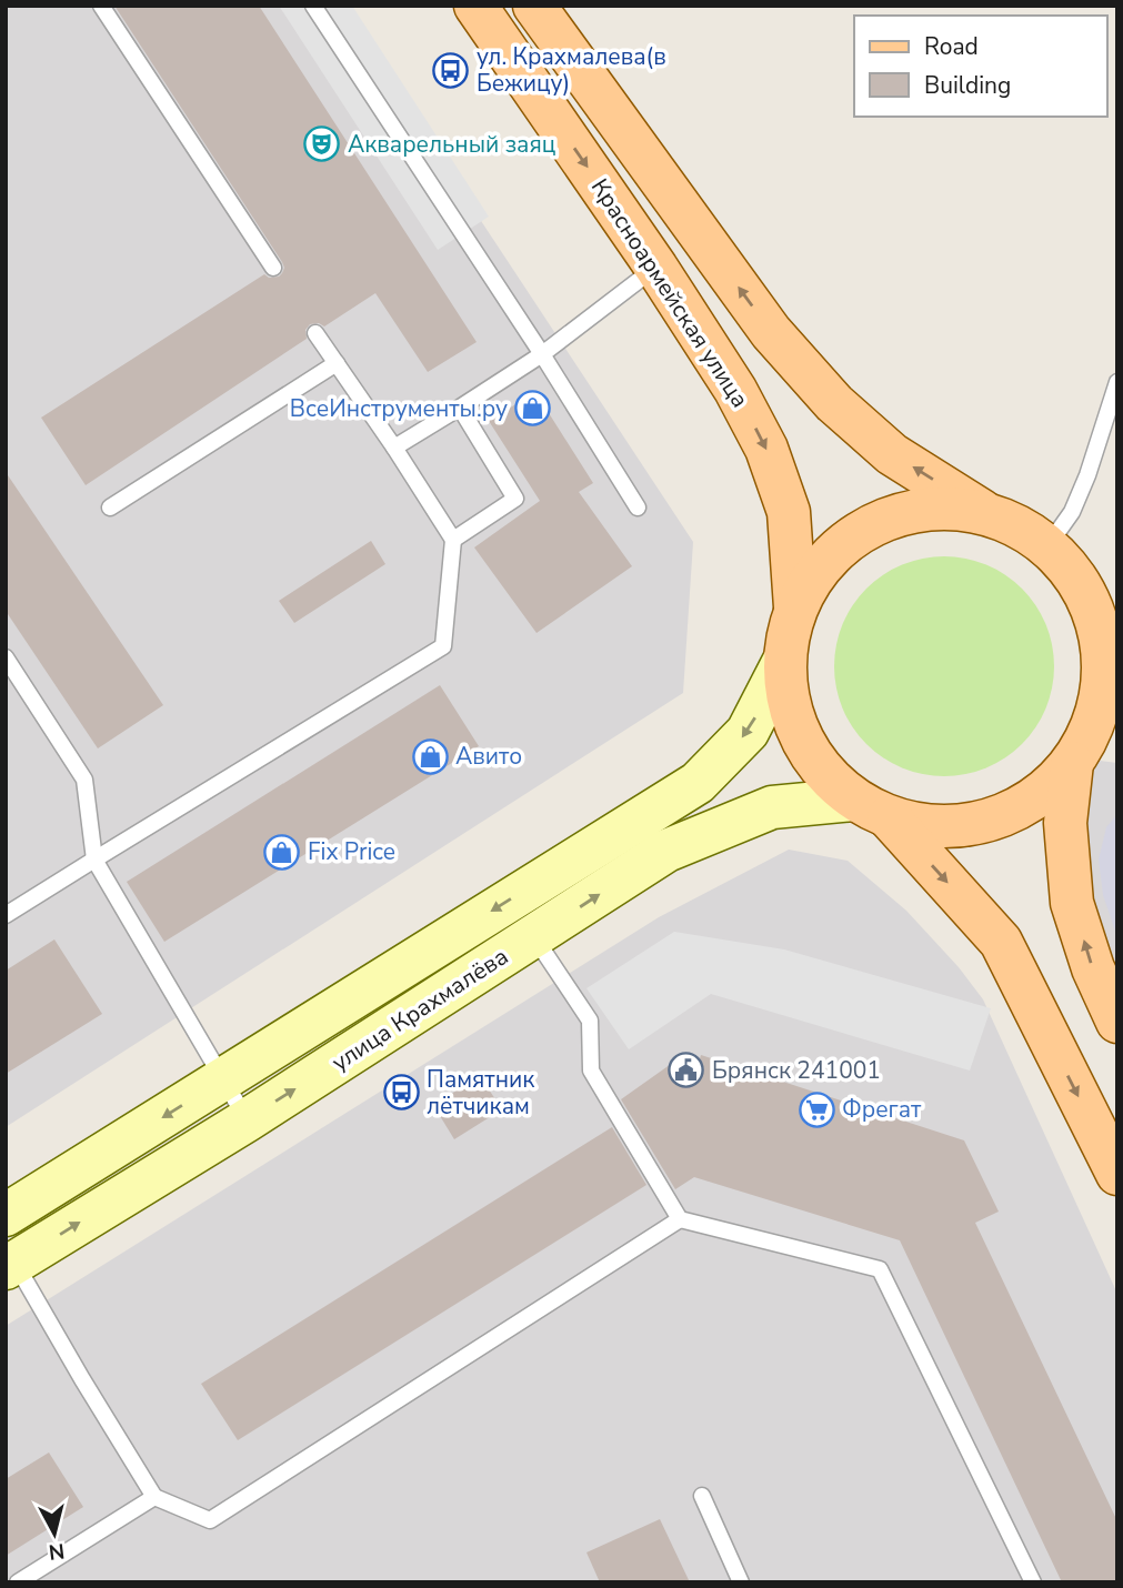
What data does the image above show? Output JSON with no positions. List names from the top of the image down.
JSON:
{
  "streets": {
    "main road": ["Красноармейская улица", "улица Крахмалёва"]
  },
  "places": {
    "bus stop": ["ул. Крахмалева(в Бежицу)", "Памятник лётчикам"],
    "theatre": ["Акварельный заяц"],
    "shop": ["ВсеИнструменты.ру", "Авито", "Fix Price"],
    "public building": ["Брянск 241001"],
    "supermarket": ["Фрегат"]
  },
  "legend": ["Road", "Building"],
  "north": "bottom"
}
